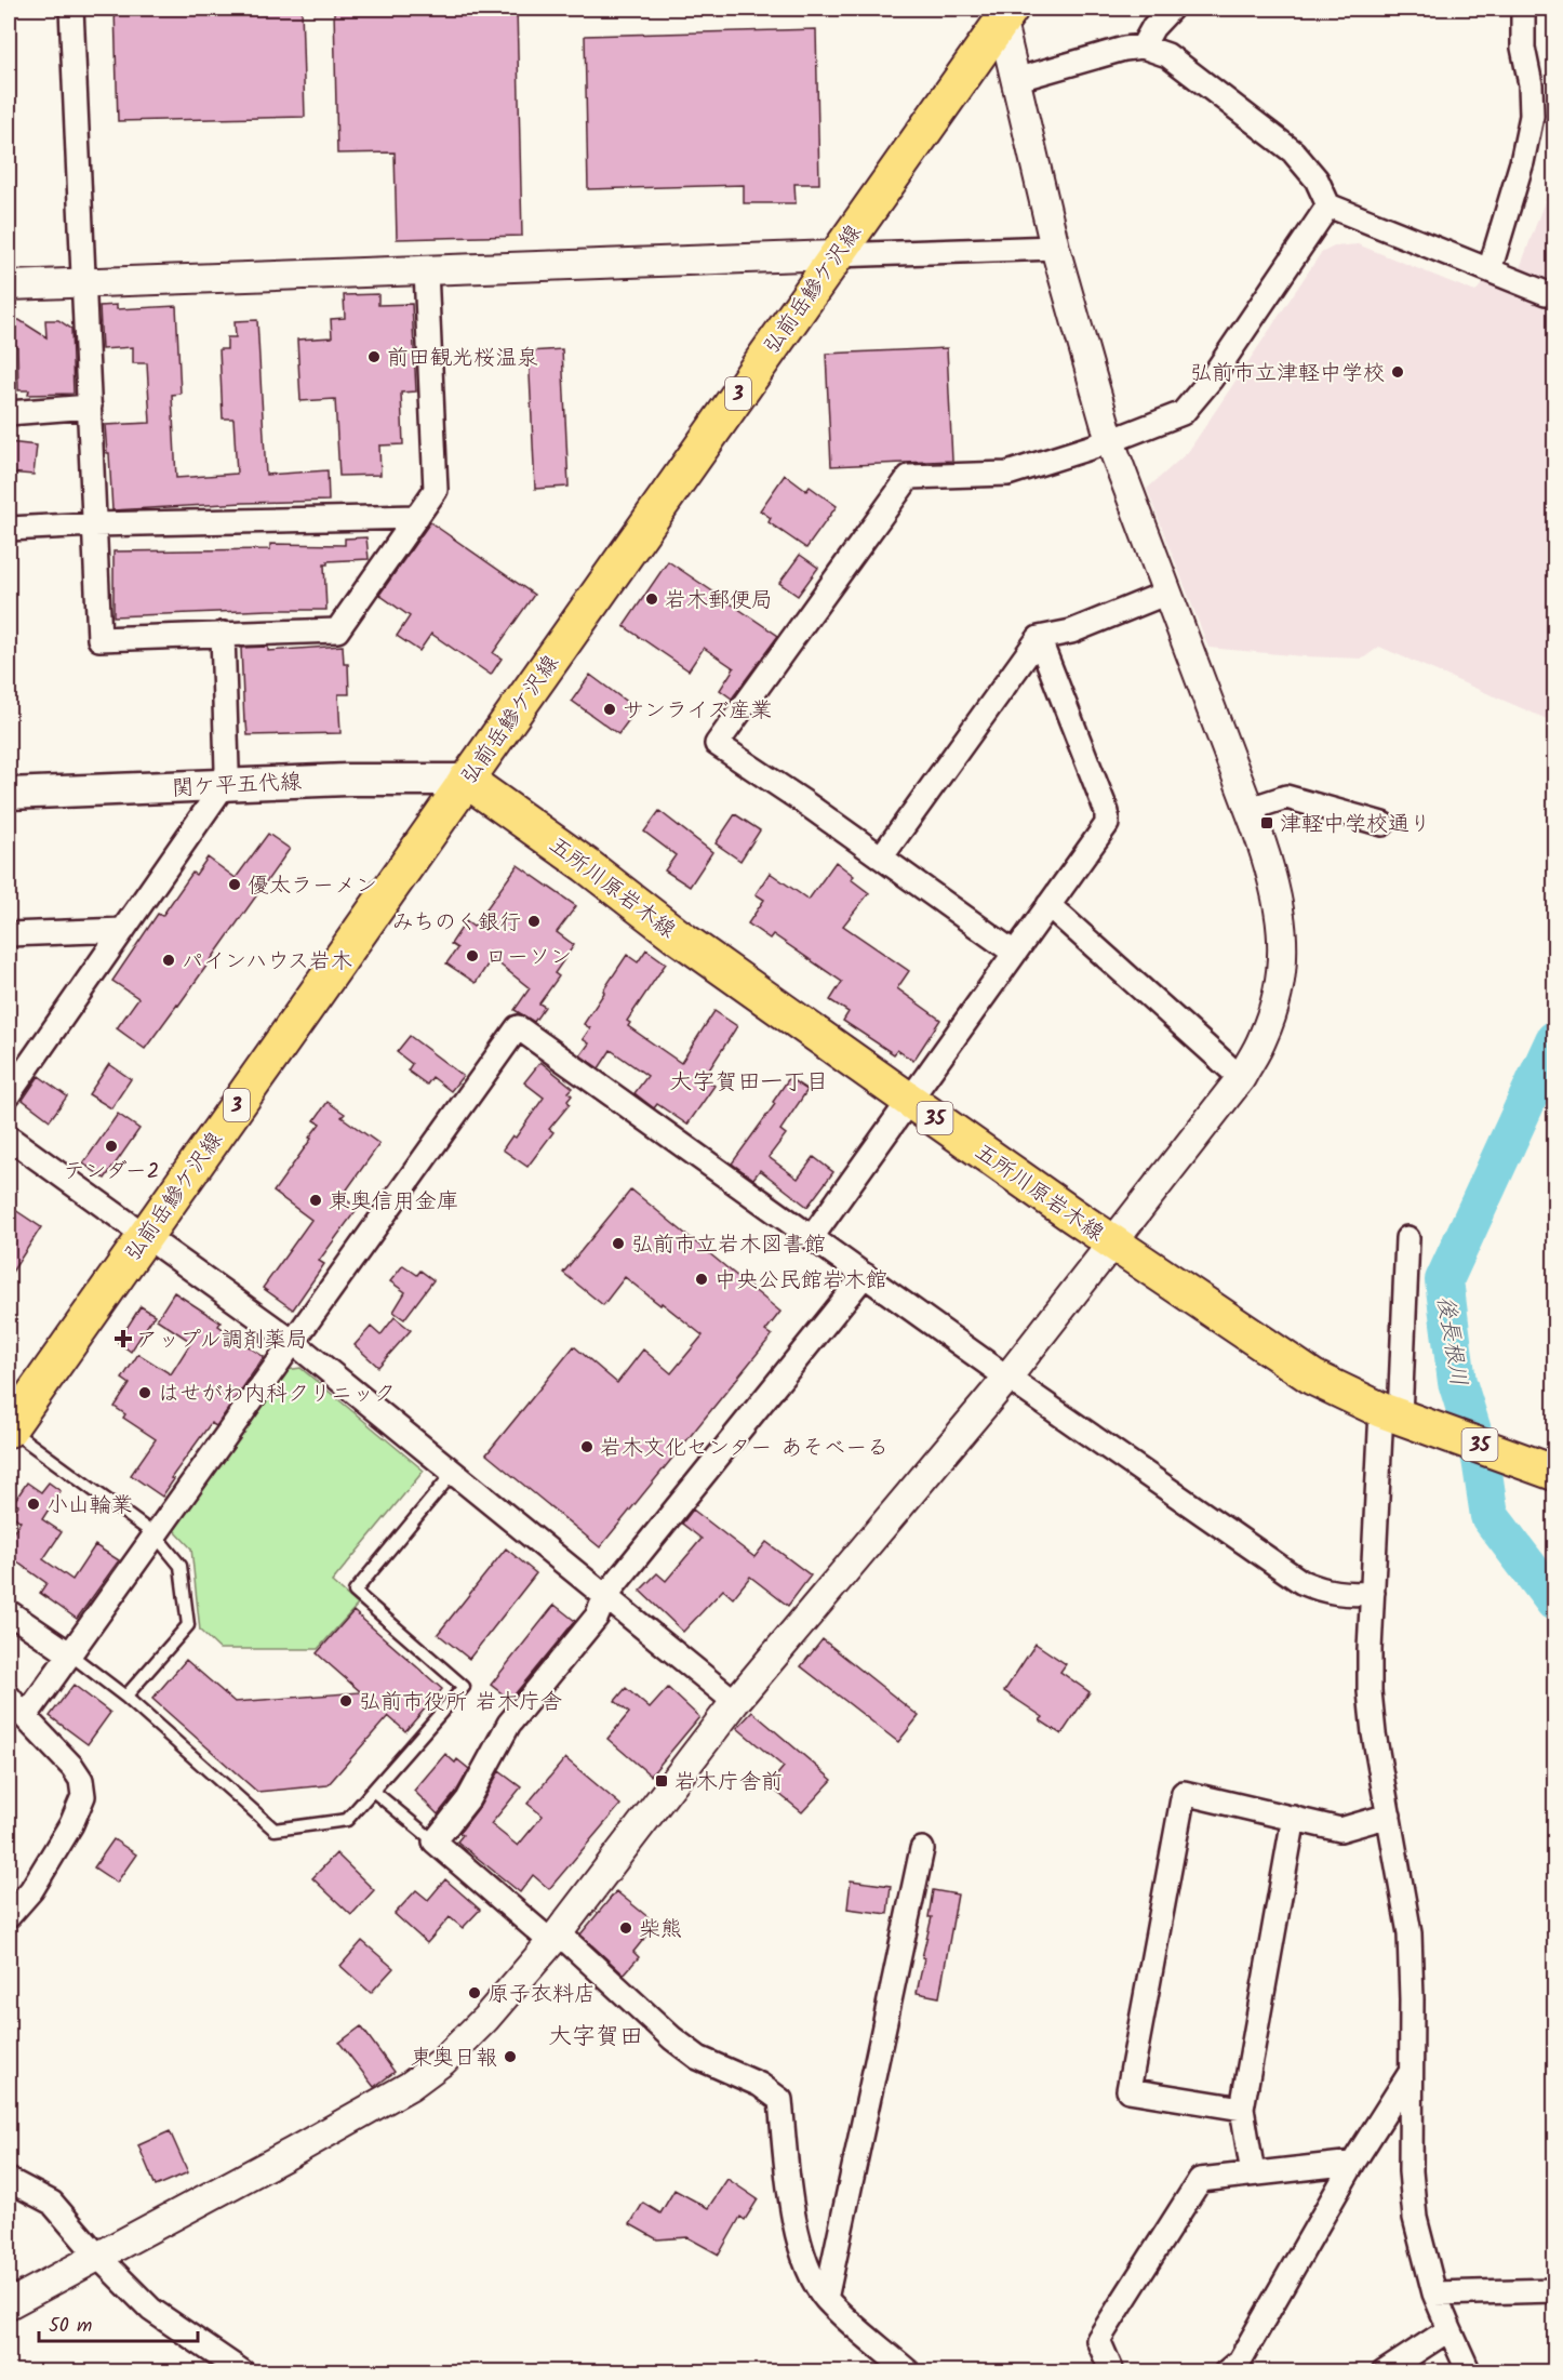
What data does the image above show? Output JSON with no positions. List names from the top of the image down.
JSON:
{
  "streets": {
    "main road": [
      "弘前岳鰺ケ沢線",
      "3",
      "関ケ平五代線",
      "五所川原岩木線",
      "35"
    ]
  },
  "crossings": [
    ["弘前岳鰺ケ沢線", "関ケ平五代線"],
    ["弘前岳鰺ケ沢線", "五所川原岩木線"],
    ["関ケ平五代線", "五所川原岩木線"]
  ],
  "districts": ["大字賀田一丁目", "大字賀田"],
  "water": ["後長根川"],
  "places": {
    "other": [
      "前田観光桜温泉",
      "弘前市立津軽中学校",
      "岩木郵便局",
      "サンライズ産業",
      "優太ラーメン",
      "みちのく銀行",
      "ローソン",
      "パインハウス岩木",
      "テンダー2",
      "東奥信用金庫",
      "弘前市立岩木図書館",
      "中央公民館岩木館",
      "はせがわ内科クリニック",
      "岩木文化センター あそべーる",
      "小山輪業",
      "弘前市役所 岩木庁舎",
      "柴熊",
      "原子衣料店",
      "東奥日報"
    ],
    "transit": ["津軽中学校通り", "岩木庁舎前"],
    "health": ["アップル調剤薬局"]
  },
  "scale_bar": "50 m"
}
